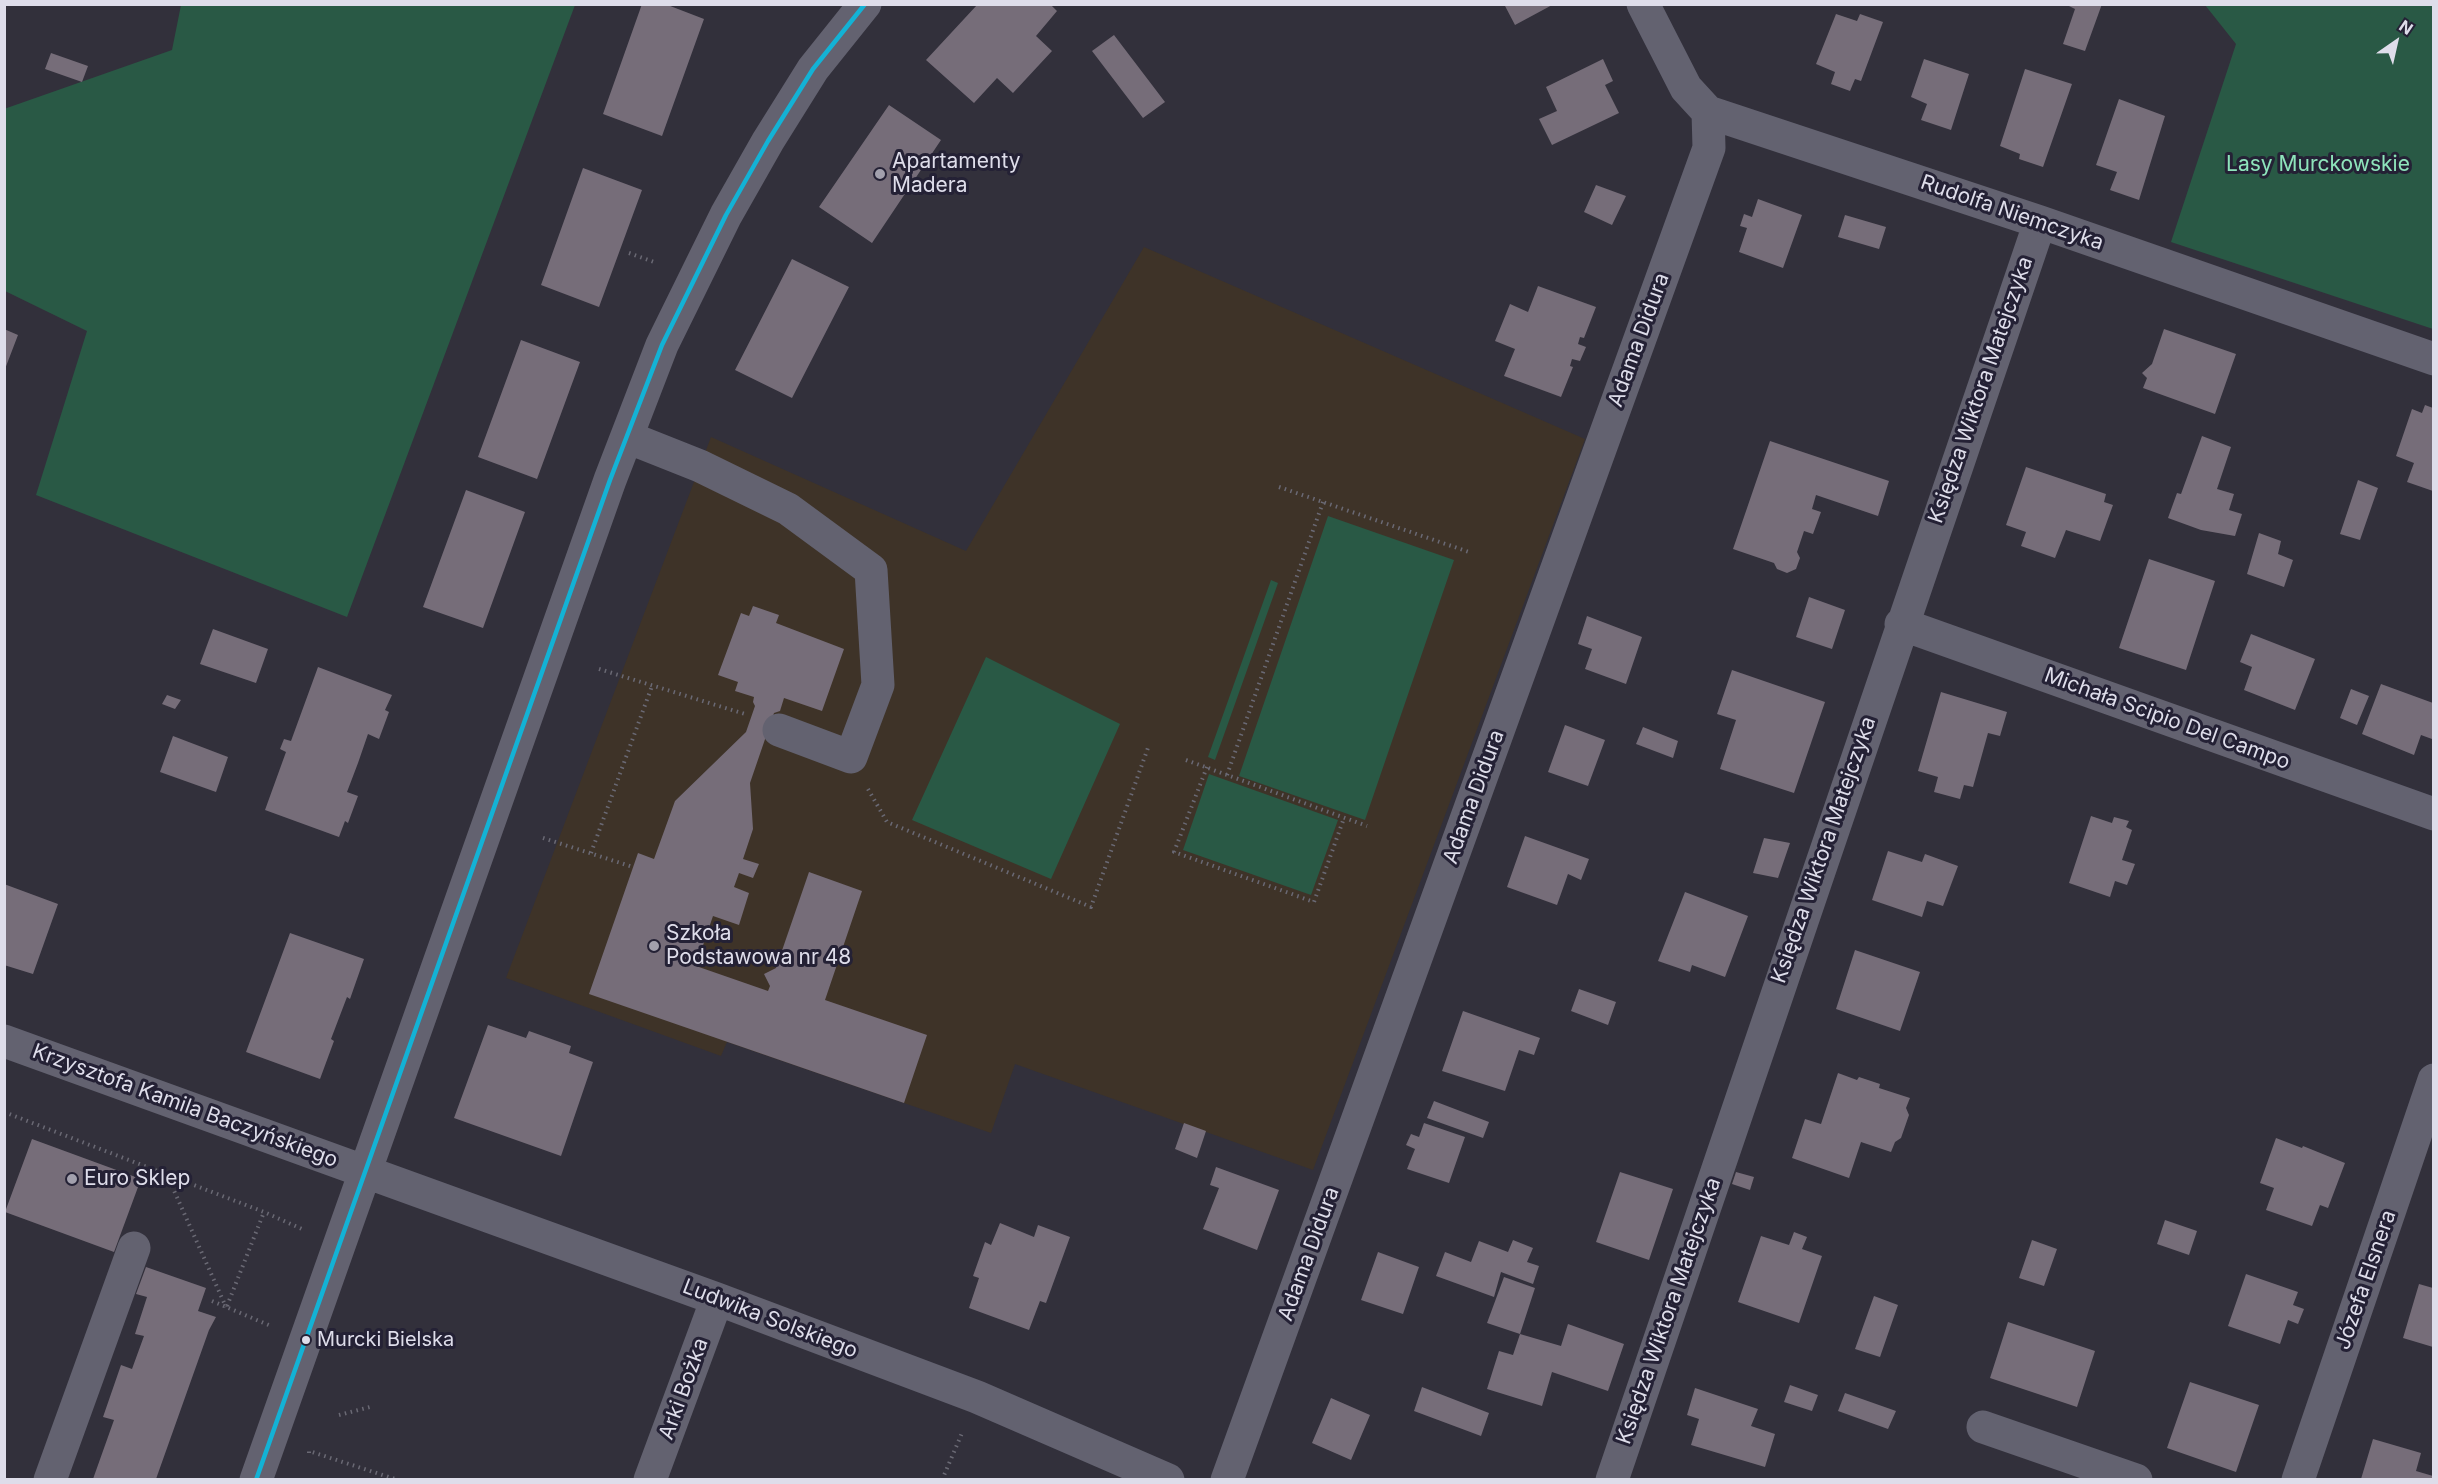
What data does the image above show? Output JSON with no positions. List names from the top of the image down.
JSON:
{
  "streets": {
    "street": [
      "Rudolfa Niemczyka",
      "Adama Didura",
      "Księdza Wiktora Matejczyka",
      "Michała Scipio Del Campo",
      "Krzysztofa Kamila Baczyńskiego",
      "Józefa Elsnera",
      "Ludwika Solskiego",
      "Arki Bożka"
    ]
  },
  "crossings": [
    ["Rudolfa Niemczyka", "Adama Didura"],
    ["Rudolfa Niemczyka", "Księdza Wiktora Matejczyka"],
    ["Księdza Wiktora Matejczyka", "Michała Scipio Del Campo"],
    ["Krzysztofa Kamila Baczyńskiego", "Ludwika Solskiego"],
    ["Ludwika Solskiego", "Arki Bożka"]
  ],
  "parks": ["Lasy Murckowskie"],
  "places": [
    "Apartamenty Madera",
    "Szkoła Podstawowa nr 48",
    "Euro Sklep",
    "Murcki Bielska"
  ],
  "north": "top right"
}
